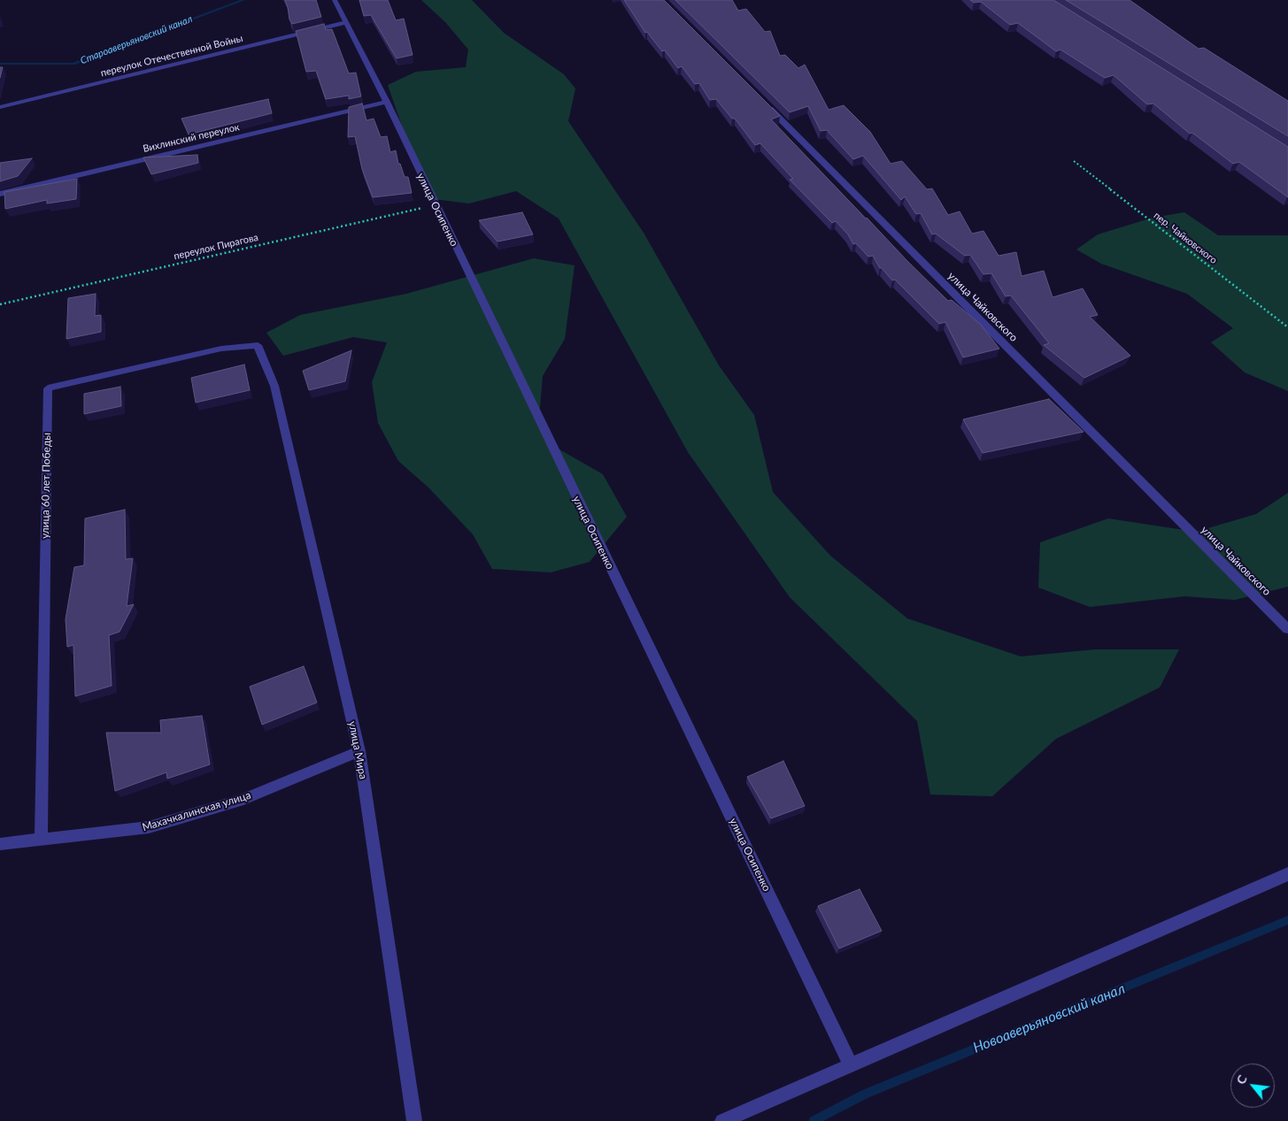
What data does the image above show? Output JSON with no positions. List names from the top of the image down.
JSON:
{
  "streets": {
    "street": [
      "переулок Отечественной Войны",
      "Вихлинский переулок",
      "улица Осипенко",
      "улица Чайковского",
      "улица 60 лет Победы",
      "улица Мира",
      "Махачкалинская улица"
    ],
    "path": ["пер. Чайковского", "переулок Пирагова"]
  },
  "crossings": [
    ["переулок Отечественной Войны", "улица Осипенко"],
    ["Вихлинский переулок", "улица Осипенко"],
    ["улица Осипенко", "переулок Пирагова"],
    ["улица 60 лет Победы", "улица Мира"],
    ["улица 60 лет Победы", "Махачкалинская улица"],
    ["улица Мира", "Махачкалинская улица"]
  ],
  "water": ["Староаверьяновский канал", "Новоаверьяновский канал"],
  "north": "top left"
}
